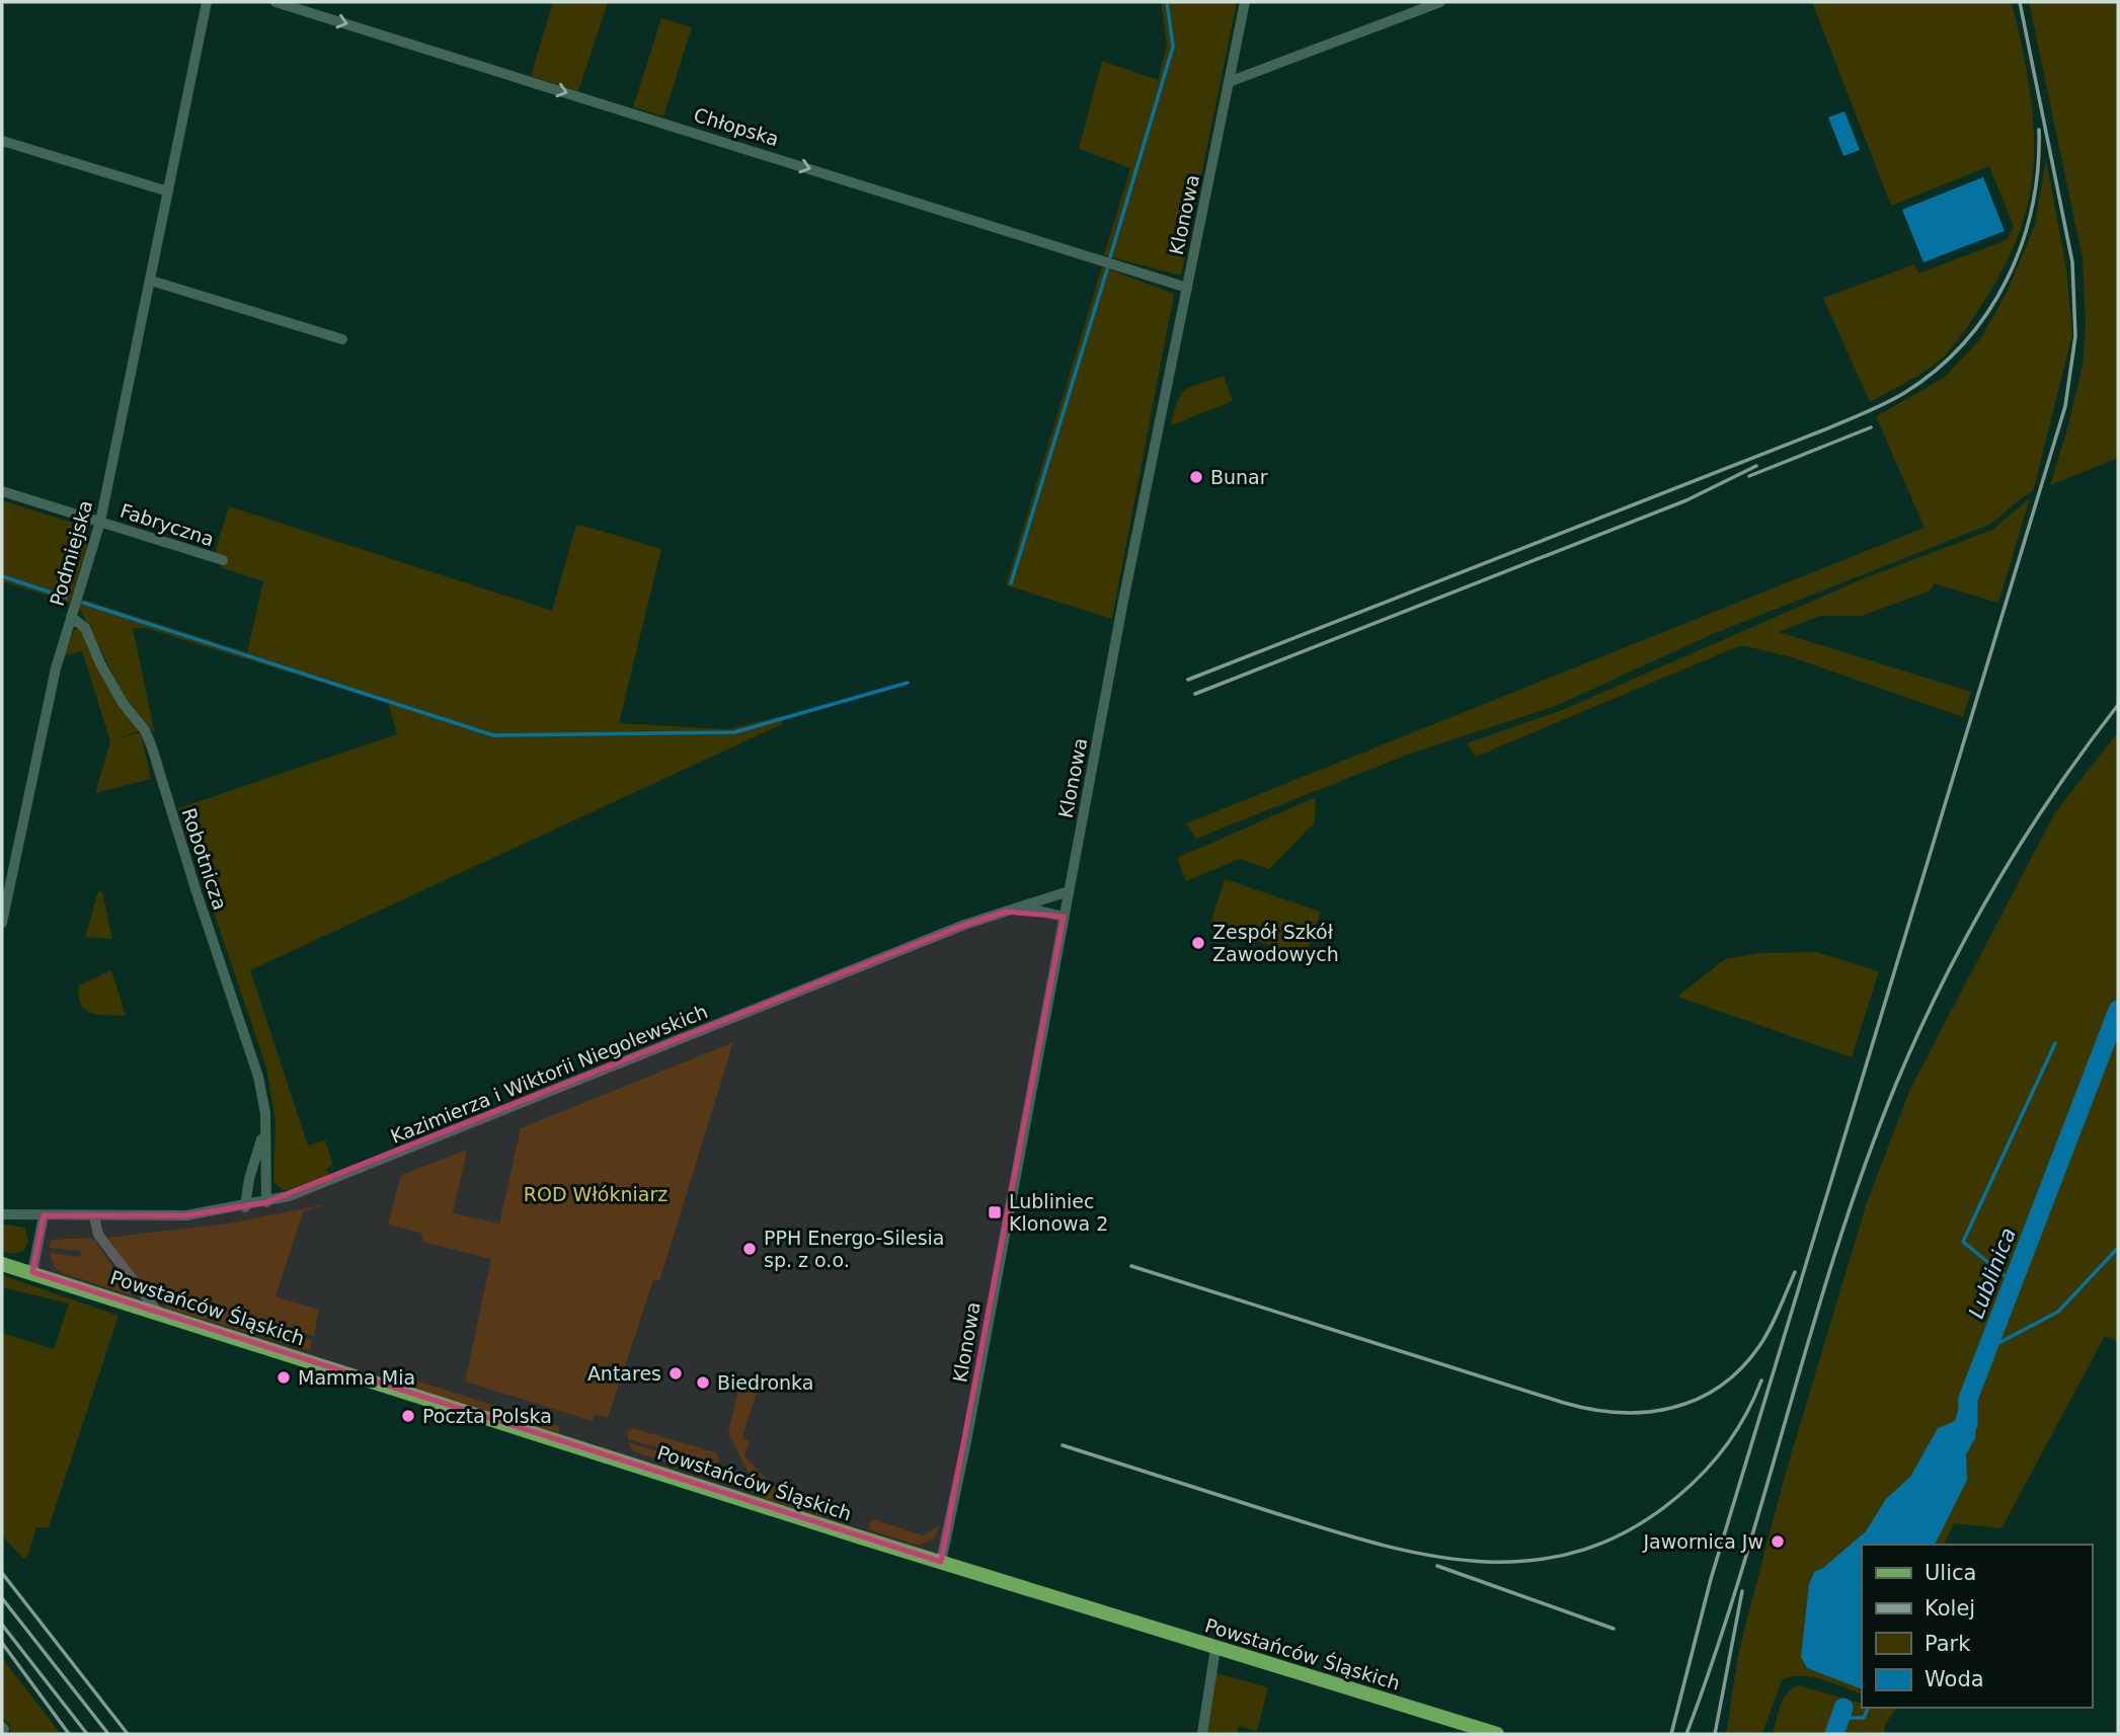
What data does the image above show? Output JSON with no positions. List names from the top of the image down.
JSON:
{
  "streets": {
    "main road": ["Powstańców Śląskich"],
    "street": [
      "Chłopska",
      "Klonowa",
      "Fabryczna",
      "Podmiejska",
      "Robotnicza",
      "Kazimierza i Wiktorii Niegolewskich"
    ]
  },
  "crossings": [
    ["Chłopska", "Klonowa"],
    ["Klonowa", "Kazimierza i Wiktorii Niegolewskich"],
    ["Klonowa", "Powstańców Śląskich"],
    ["Fabryczna", "Podmiejska"],
    ["Podmiejska", "Robotnicza"],
    ["Robotnicza", "Kazimierza i Wiktorii Niegolewskich"]
  ],
  "one_way": ["Chłopska"],
  "water": ["Lublinica"],
  "parks": ["ROD Włókniarz"],
  "places": {
    "other": [
      "Bunar",
      "Zespół Szkół Zawodowych",
      "PPH Energo-Silesia sp. z o.o.",
      "Antares",
      "Mamma Mia",
      "Biedronka",
      "Poczta Polska",
      "Jawornica Jw"
    ],
    "transit": ["Lubliniec Klonowa 2"]
  },
  "legend": [
    "Ulica",
    "Kolej",
    "Park",
    "Woda"
  ]
}
